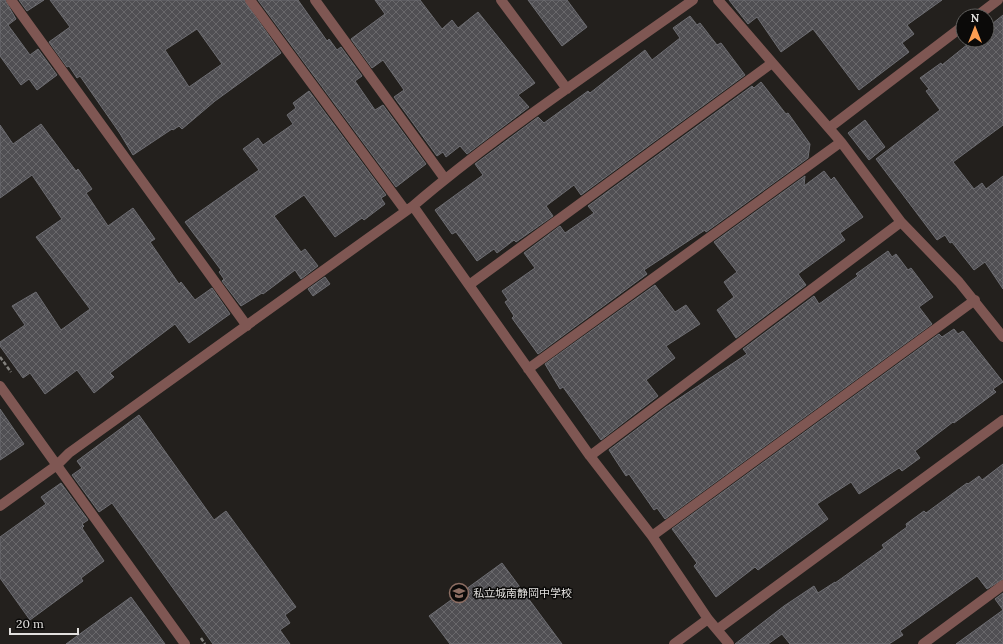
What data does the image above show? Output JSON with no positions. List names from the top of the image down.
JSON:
{
  "places": {
    "school or university": ["私立城南静岡中学校"]
  },
  "scale_bar": "20 m",
  "north": "top"
}
